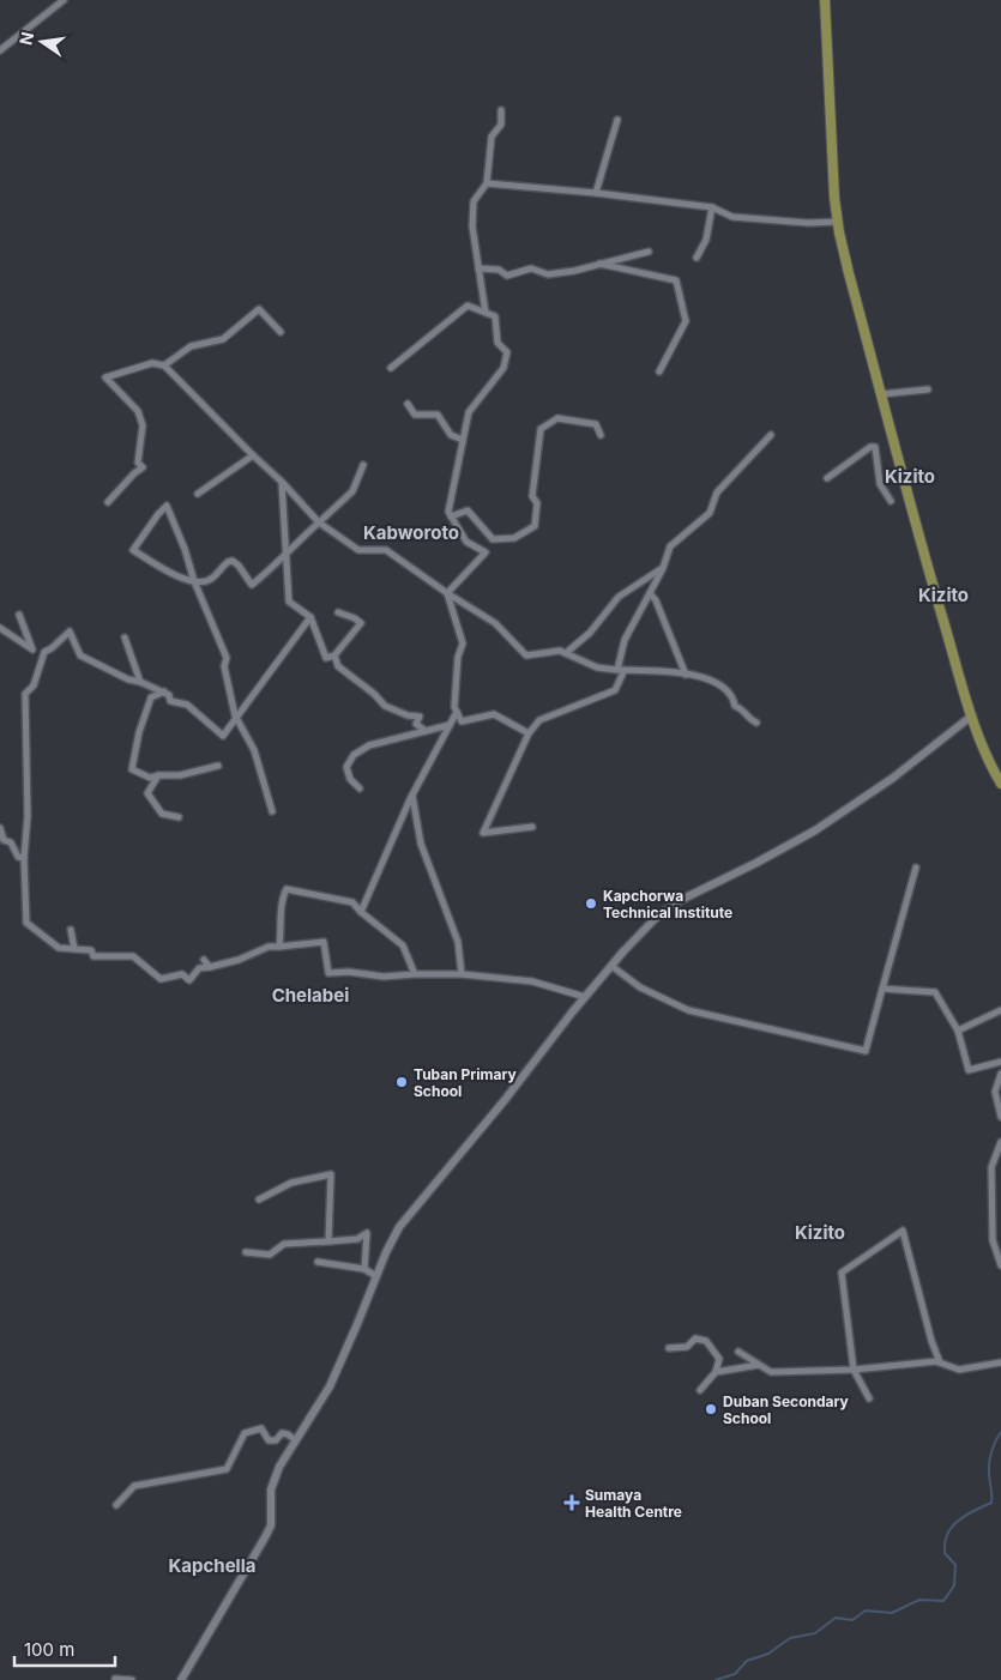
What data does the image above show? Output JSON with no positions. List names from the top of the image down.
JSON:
{
  "districts": [
    "Kizito",
    "Kabworoto",
    "Kizito",
    "Chelabei",
    "Kizito",
    "Kapchella"
  ],
  "places": {
    "other": ["Kapchorwa Technical Institute", "Tuban Primary School", "Duban Secondary School"],
    "health": ["Sumaya Health Centre"]
  },
  "scale_bar": "100 m",
  "north": "left"
}
